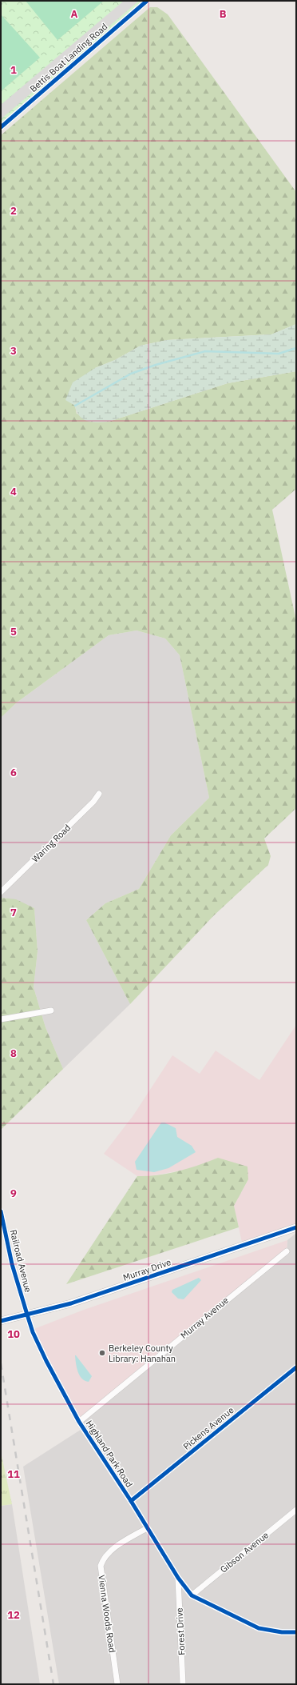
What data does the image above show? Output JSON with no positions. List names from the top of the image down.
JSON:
{
  "streets": {
    "street": [
      "Bettis Boat Landing Road",
      "Waring Road",
      "Railroad Avenue",
      "Murray Drive",
      "Murray Avenue",
      "Pickens Avenue",
      "Highland Park Road",
      "Gibson Avenue",
      "Vienna Woods Road",
      "Forest Drive"
    ]
  },
  "crossings": [
    ["Railroad Avenue", "Murray Drive"],
    ["Railroad Avenue", "Highland Park Road"],
    ["Murray Drive", "Highland Park Road"],
    ["Murray Avenue", "Highland Park Road"],
    ["Pickens Avenue", "Highland Park Road"],
    ["Highland Park Road", "Gibson Avenue"],
    ["Highland Park Road", "Vienna Woods Road"],
    ["Highland Park Road", "Forest Drive"]
  ],
  "places": ["Berkeley County Library: Hanahan"],
  "grid": {
    "columns": ["A", "B"],
    "rows": [
      "1",
      "2",
      "3",
      "4",
      "5",
      "6",
      "7",
      "8",
      "9",
      "10",
      "11",
      "12"
    ]
  }
}
